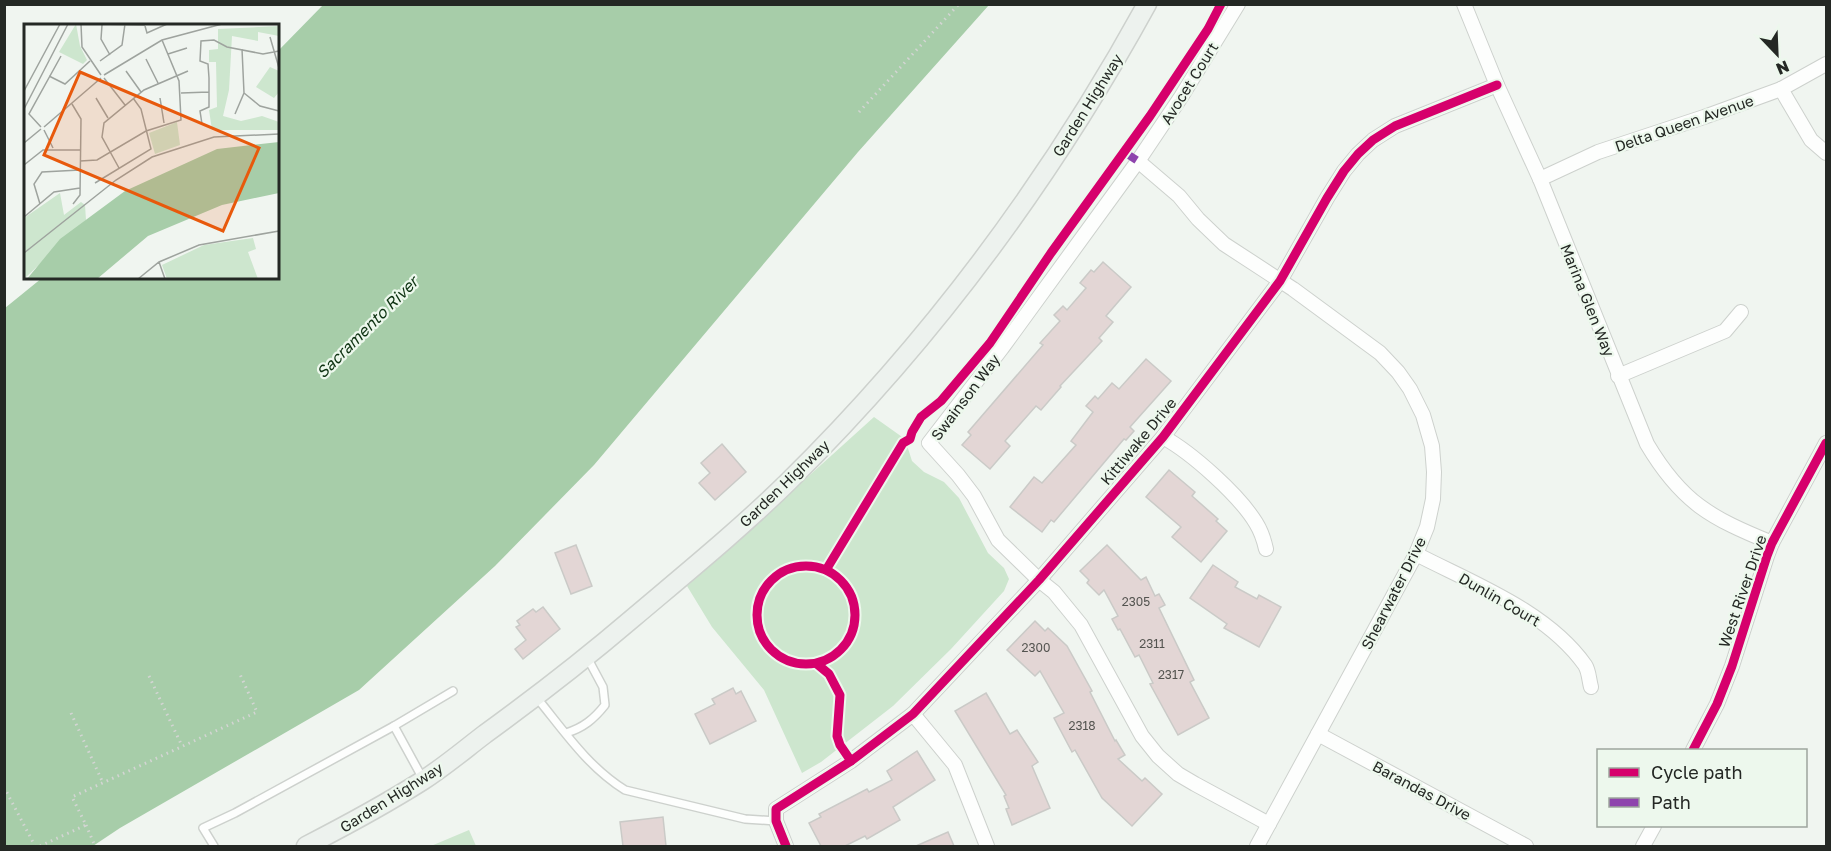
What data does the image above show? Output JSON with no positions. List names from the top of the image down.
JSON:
{
  "streets": {
    "main road": ["Garden Highway"],
    "street": [
      "Avocet Court",
      "Delta Queen Avenue",
      "Marina Glen Way",
      "Swainson Way",
      "Kittiwake Drive",
      "West River Drive",
      "Shearwater Drive",
      "Dunlin Court",
      "Barandas Drive"
    ]
  },
  "crossings": [
    ["Avocet Court", "Swainson Way"],
    ["Avocet Court", "Shearwater Drive"],
    ["Delta Queen Avenue", "Marina Glen Way"],
    ["Marina Glen Way", "Kittiwake Drive"],
    ["Marina Glen Way", "West River Drive"],
    ["Swainson Way", "Kittiwake Drive"],
    ["Swainson Way", "Shearwater Drive"],
    ["Kittiwake Drive", "Shearwater Drive"],
    ["Shearwater Drive", "Dunlin Court"],
    ["Shearwater Drive", "Barandas Drive"]
  ],
  "water": ["Sacramento River"],
  "house_numbers": [
    "2305",
    "2311",
    "2300",
    "2317",
    "2318"
  ],
  "legend": ["Cycle path", "Path"],
  "north": "bottom right"
}
